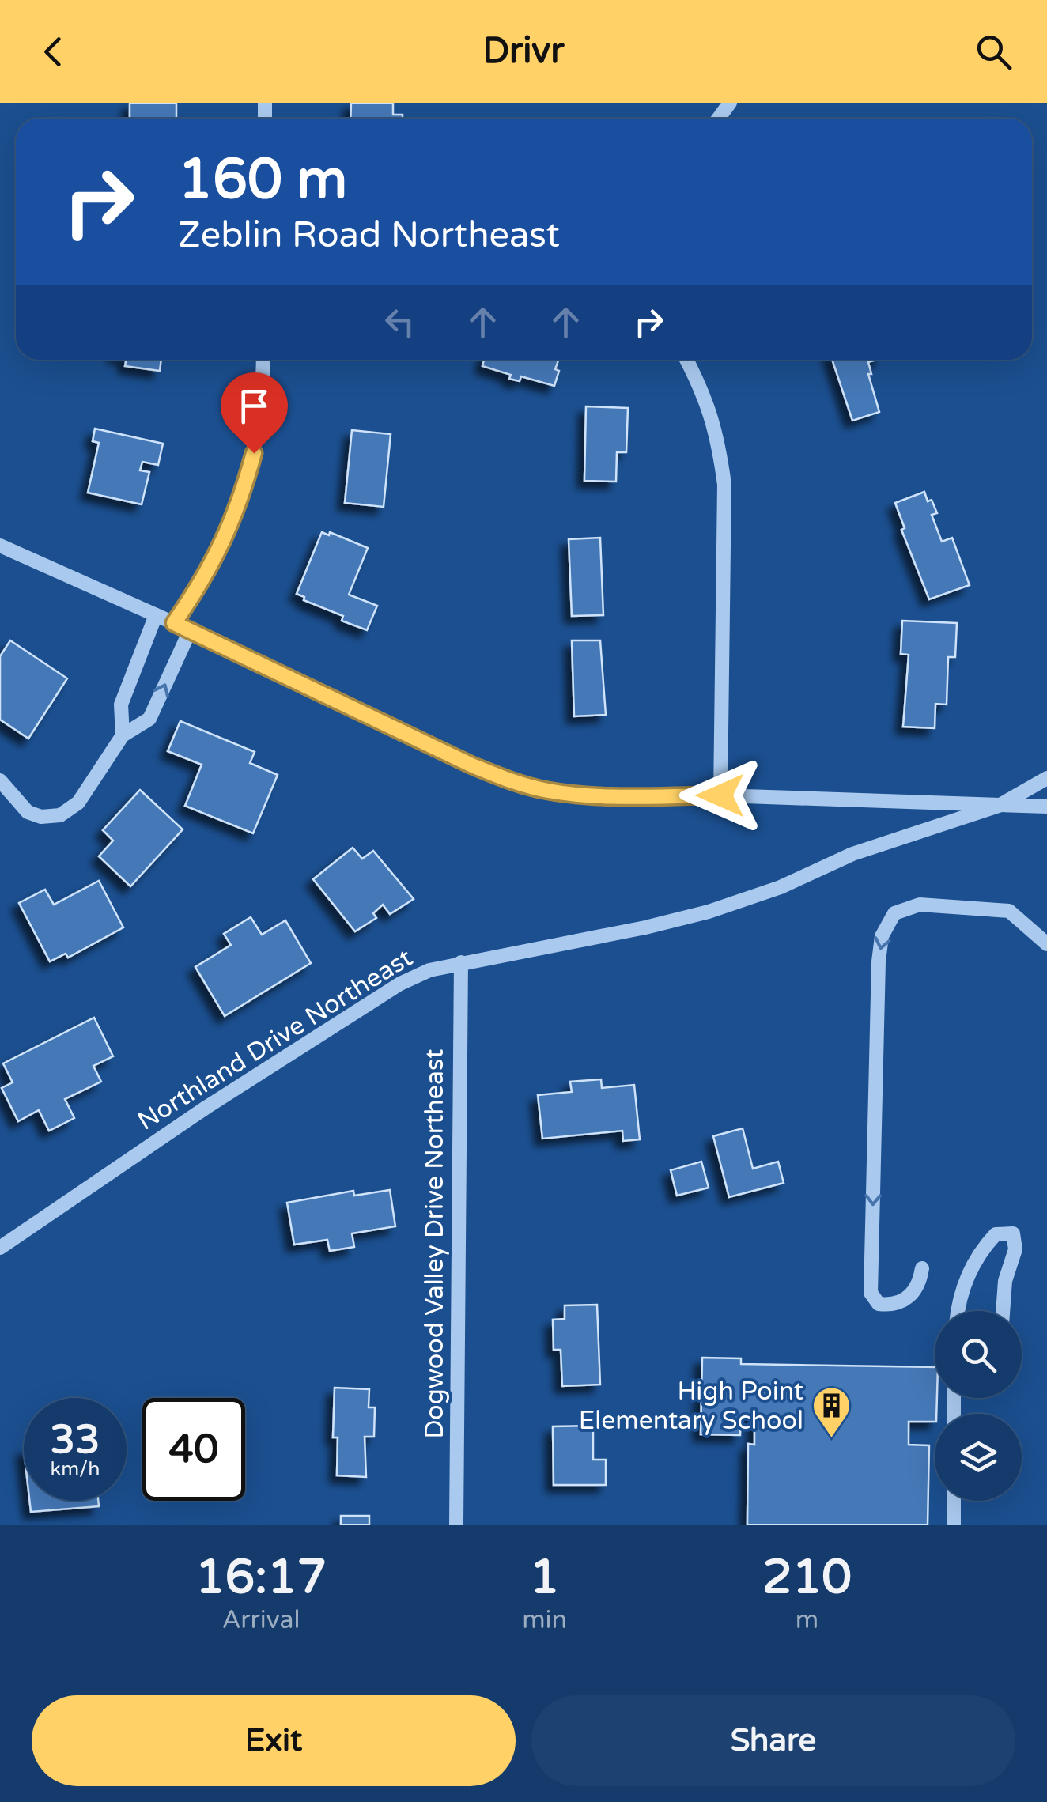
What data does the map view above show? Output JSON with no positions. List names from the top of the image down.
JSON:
{
  "streets": {
    "street": ["Northland Drive Northeast", "Dogwood Valley Drive Northeast"]
  },
  "crossings": [
    ["Northland Drive Northeast", "Dogwood Valley Drive Northeast"]
  ],
  "places": {
    "building": ["High Point Elementary School"]
  },
  "page": {
    "header": "Drivr",
    "turn": ["160 m", "Zeblin Road Northeast"],
    "speed": "33 km/h",
    "limit": "40",
    "eta": [
      "16:17",
      "Arrival",
      "1",
      "min",
      "210",
      "m"
    ],
    "buttons": ["Exit", "Share"]
  }
}
